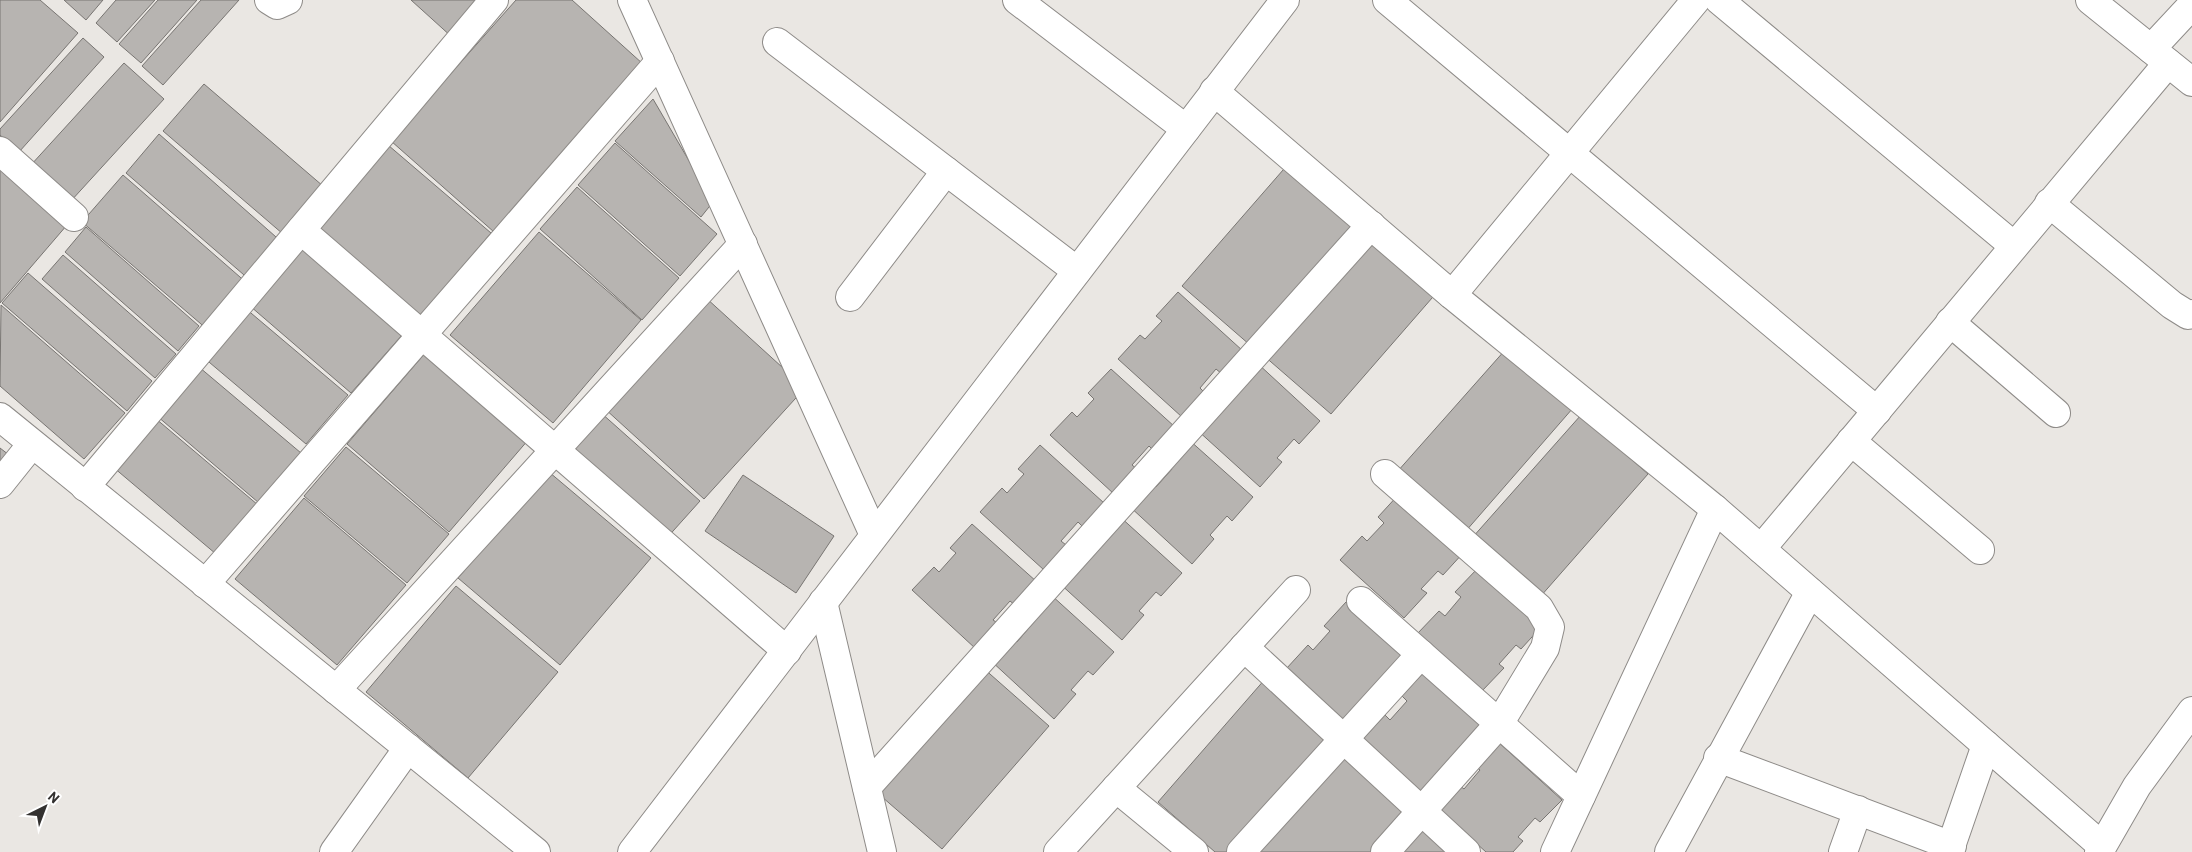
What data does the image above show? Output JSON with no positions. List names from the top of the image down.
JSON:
{
  "north": "top right"
}
